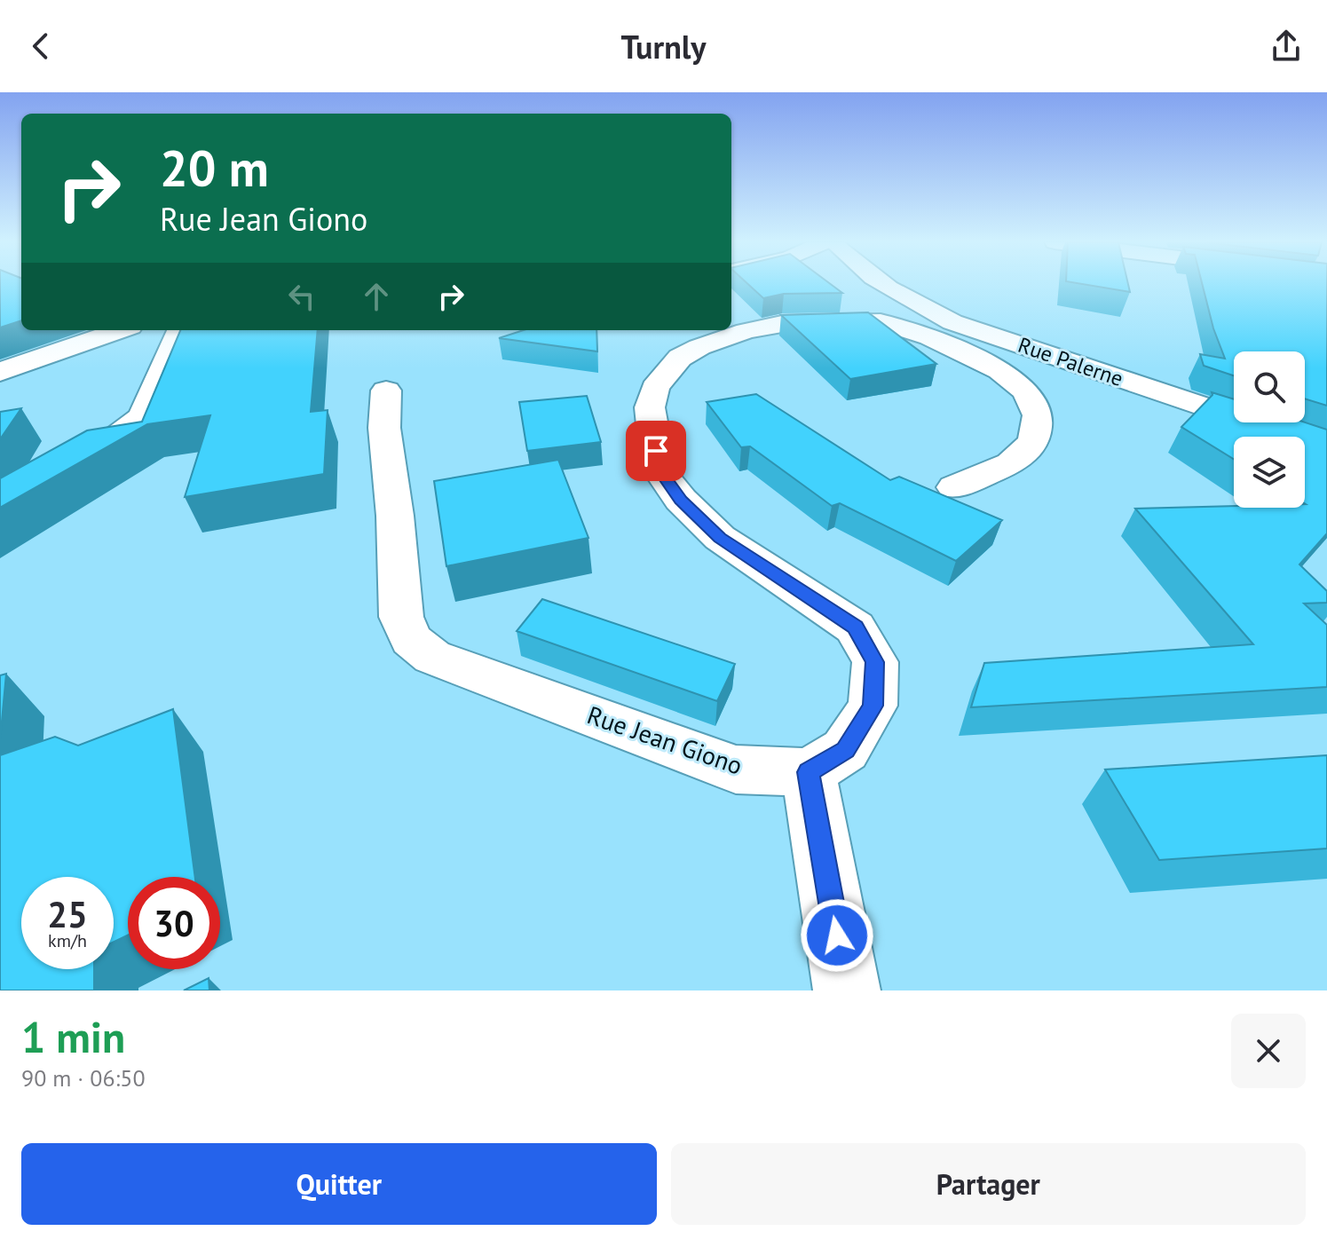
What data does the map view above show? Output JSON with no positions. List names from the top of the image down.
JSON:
{
  "streets": {
    "street": ["Rue Palerne", "Rue Jean Giono"]
  },
  "page": {
    "header": "Turnly",
    "turn": ["20 m", "Rue Jean Giono"],
    "speed": "25 km/h",
    "limit": "30",
    "heading": ["1 min", "90 m · 06:50"],
    "buttons": ["Quitter", "Partager"]
  }
}
